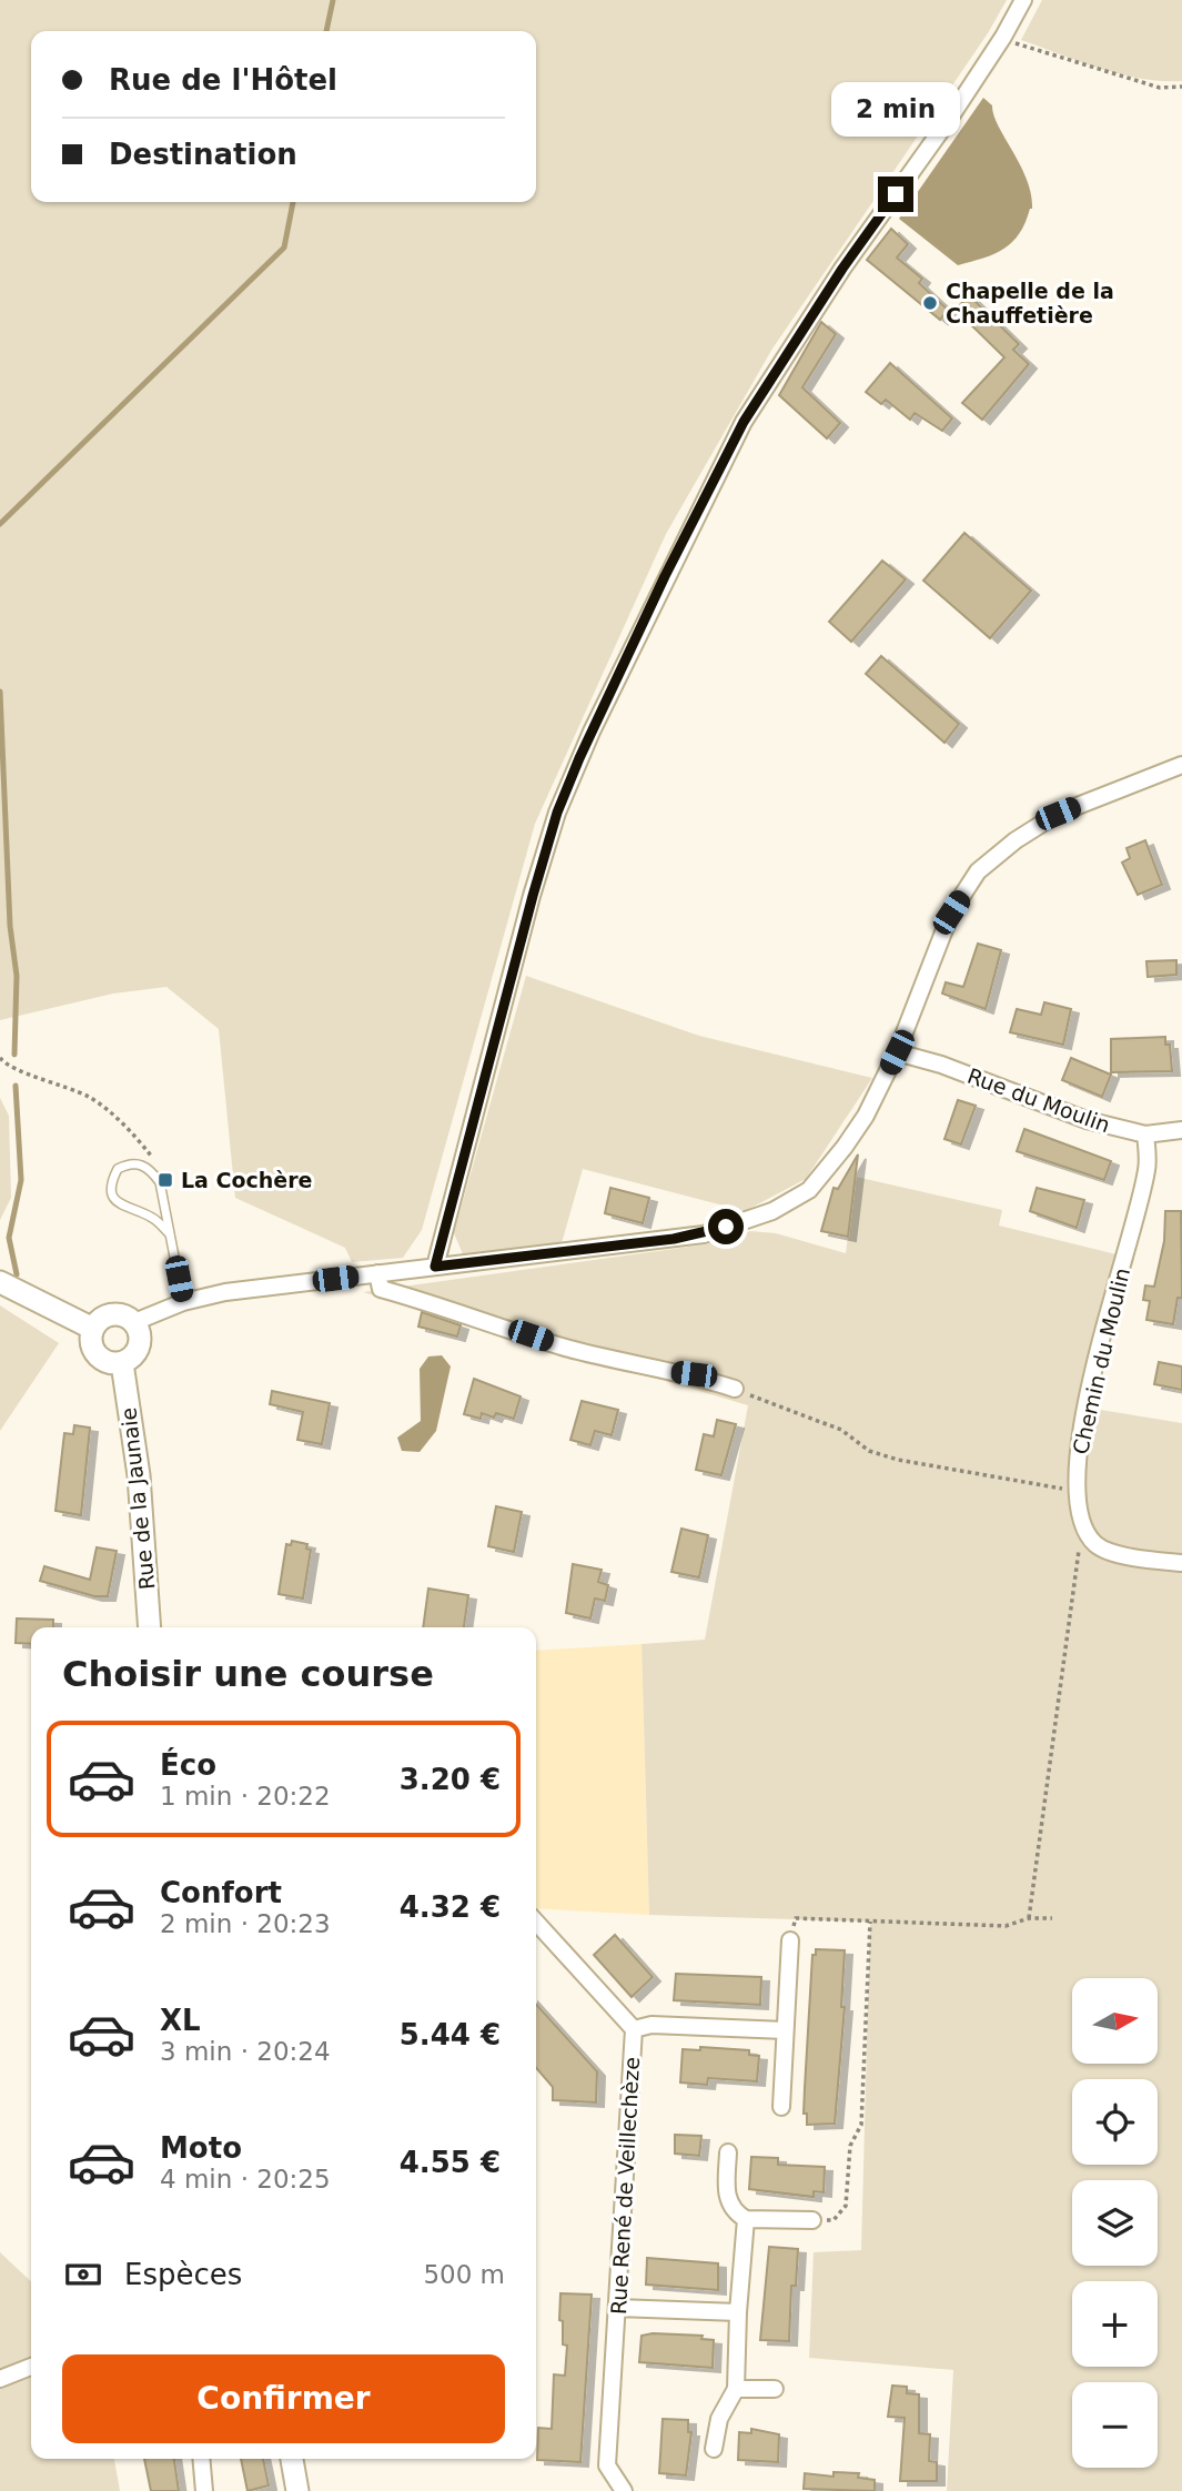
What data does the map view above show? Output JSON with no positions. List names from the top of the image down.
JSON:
{
  "streets": {
    "main road": ["Rue de la Jaunaie"],
    "street": ["Rue du Moulin", "Chemin du Moulin", "Rue René de Veillechèze"]
  },
  "crossings": [
    ["Rue du Moulin", "Chemin du Moulin"]
  ],
  "places": {
    "other": ["Chapelle de la Chauffetière"],
    "transit": ["La Cochère"]
  },
  "north": "right",
  "page": {
    "banner": ["Rue de l'Hôtel", "Destination"],
    "bubble": "2 min",
    "heading": "Choisir une course",
    "list": [
      {
        "name": "Éco",
        "note": "1 min · 20:22",
        "value": "3.20 €"
      },
      {
        "name": "Confort",
        "note": "2 min · 20:23",
        "value": "4.32 €"
      },
      {
        "name": "XL",
        "note": "3 min · 20:24",
        "value": "5.44 €"
      },
      {
        "name": "Moto",
        "note": "4 min · 20:25",
        "value": "4.55 €"
      }
    ],
    "map_buttons": ["+", "−"],
    "pay": ["Espèces", "500 m"],
    "buttons": "Confirmer"
  }
}
